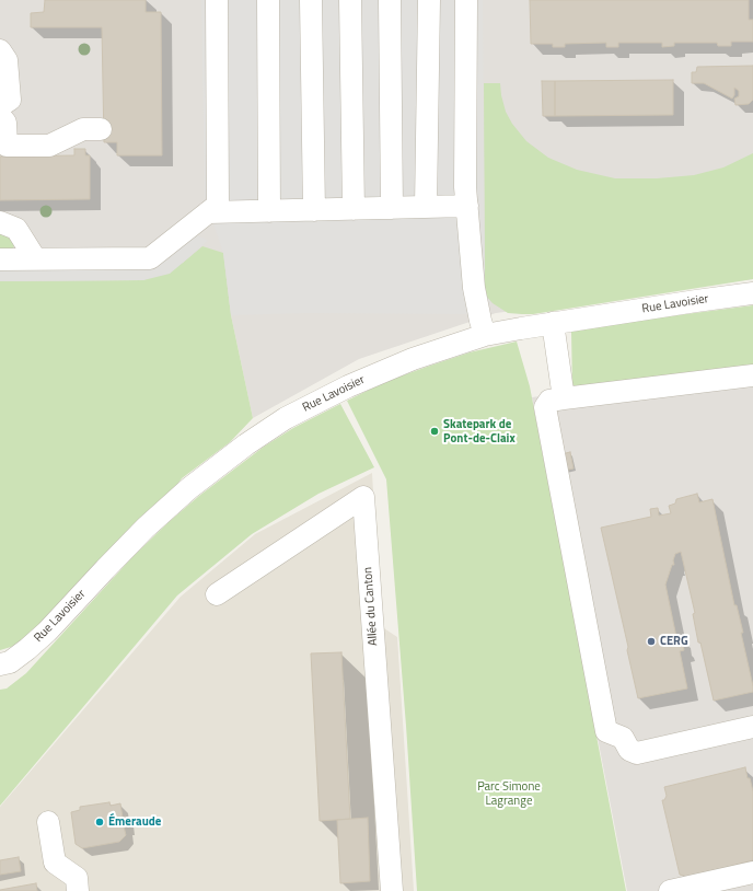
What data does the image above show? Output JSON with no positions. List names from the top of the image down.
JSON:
{
  "streets": {
    "street": ["Rue Lavoisier", "Allée du Canton"]
  },
  "parks": ["Parc Simone Lagrange"],
  "places": ["Skatepark de Pont-de-Claix", "CERG", "Émeraude"]
}
